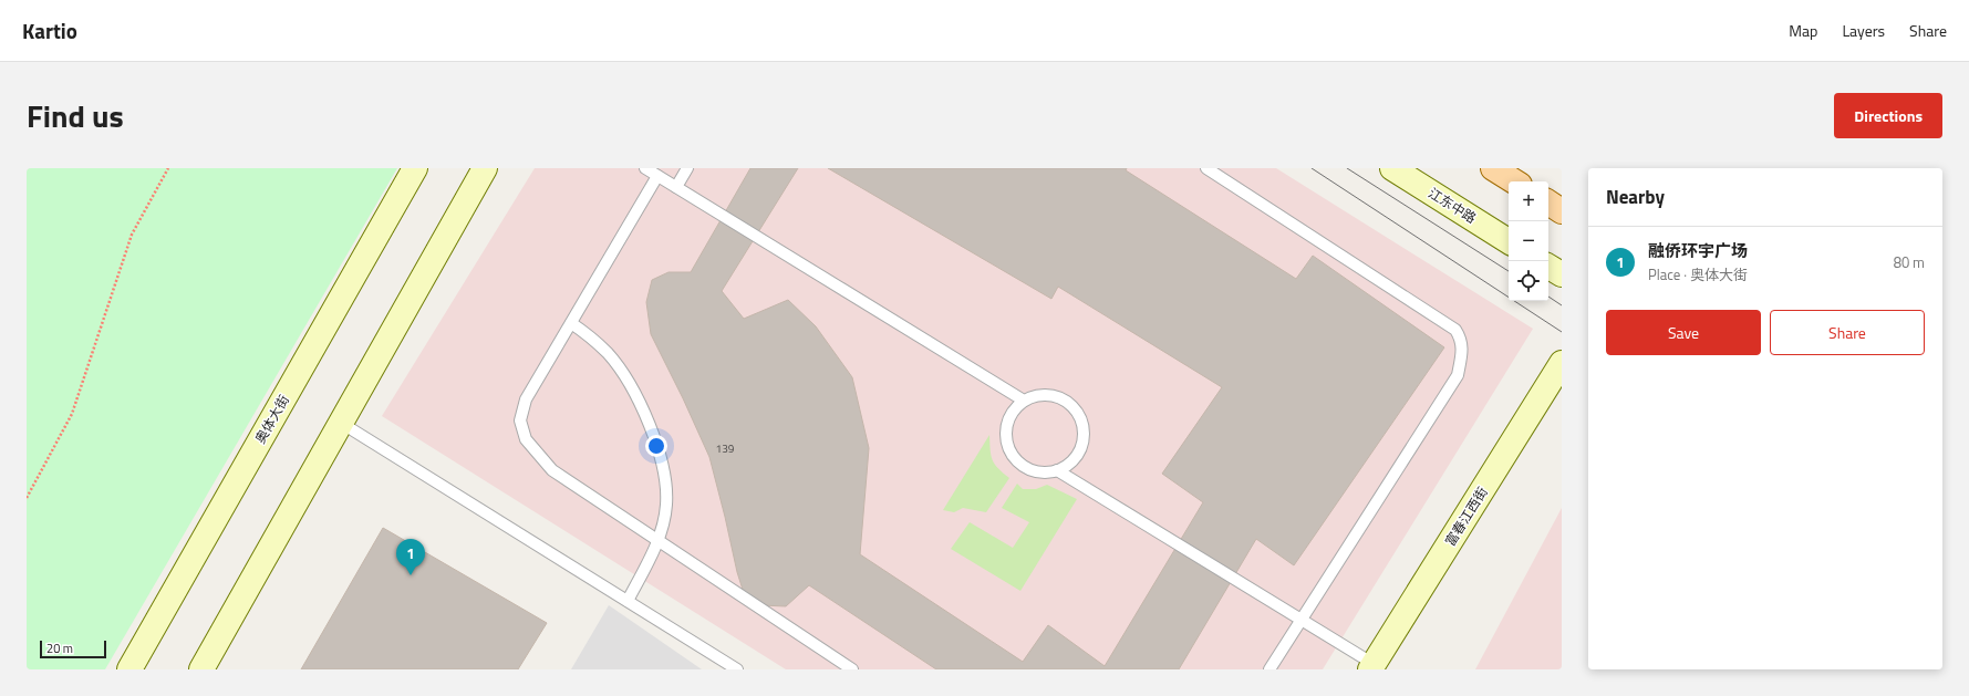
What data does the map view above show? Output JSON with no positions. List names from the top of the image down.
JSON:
{
  "streets": {
    "main road": ["江东中路", "奥体大街", "富春江西街"]
  },
  "house_numbers": ["139"],
  "scale_bar": "20 m",
  "page": {
    "header": "Kartio",
    "nav": ["Map", "Layers", "Share"],
    "title": "Find us",
    "buttons": [
      "Directions",
      ["Save", "Share"]
    ],
    "heading": "Nearby",
    "map_buttons": ["+", "−"],
    "list": [
      {
        "mark": "1",
        "name": "融侨环宇广场",
        "note": "Place · 奥体大街",
        "value": "80 m"
      }
    ],
    "pins": "1",
    "scale": "20 m"
  }
}
